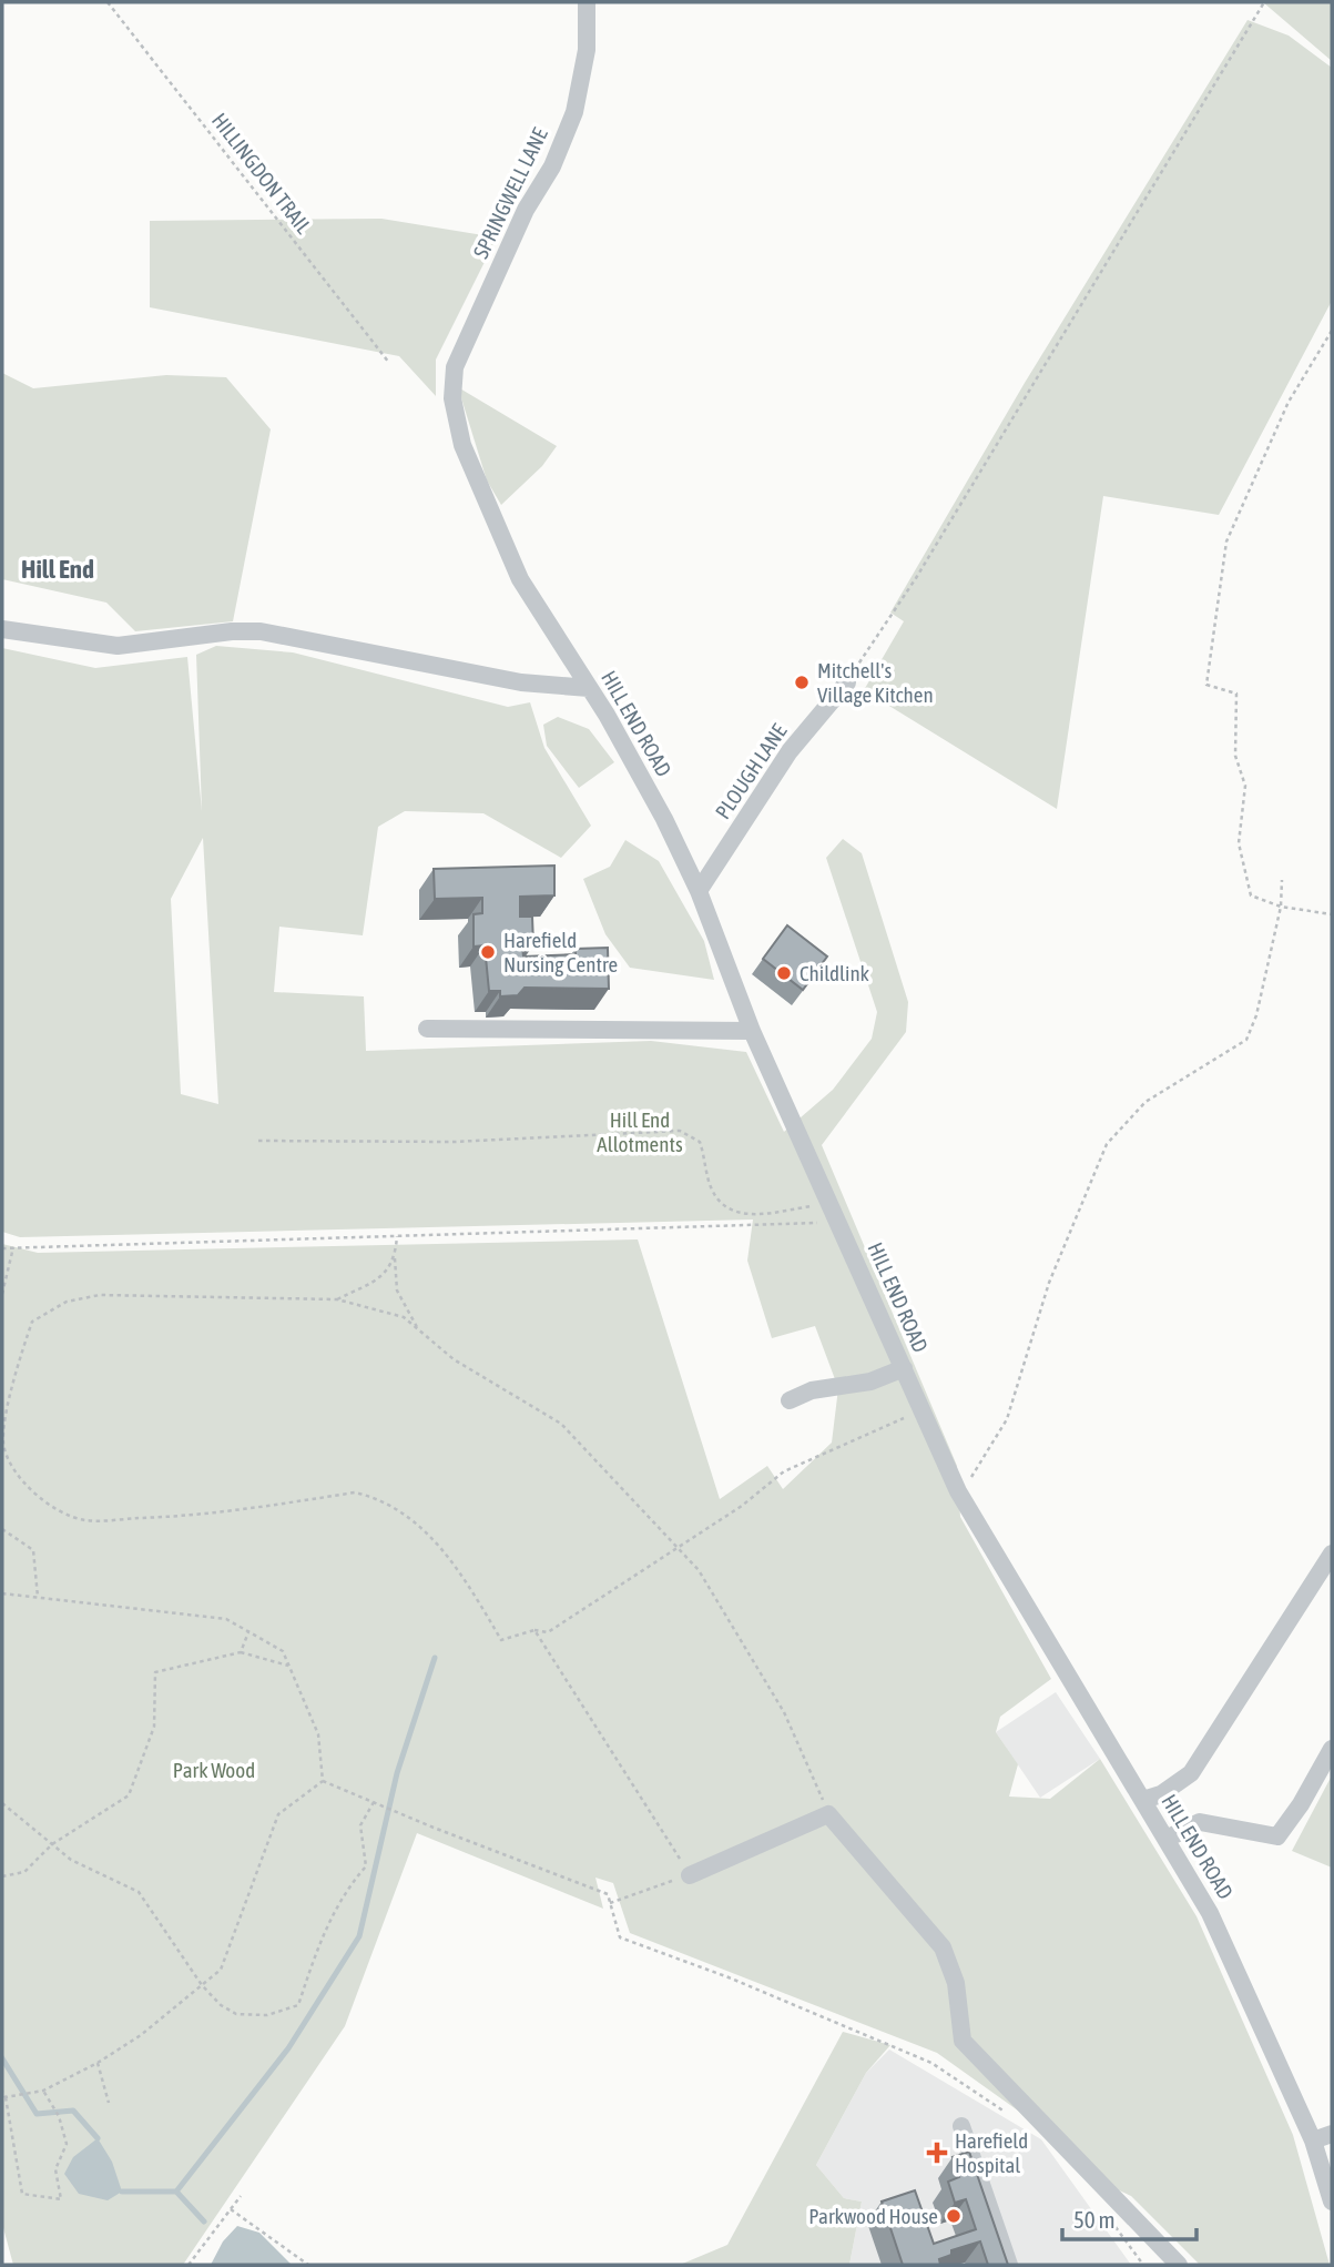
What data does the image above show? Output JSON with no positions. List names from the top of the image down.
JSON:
{
  "streets": {
    "street": ["SPRINGWELL LANE", "HILL END ROAD", "PLOUGH LANE"],
    "path": ["HILLINGDON TRAIL"]
  },
  "crossings": [
    ["SPRINGWELL LANE", "HILL END ROAD"],
    ["HILL END ROAD", "PLOUGH LANE"]
  ],
  "districts": ["Hill End"],
  "parks": ["Hill End Allotments", "Park Wood"],
  "places": {
    "other": [
      "Mitchell's Village Kitchen",
      "Harefield Nursing Centre",
      "Childlink",
      "Parkwood House"
    ],
    "health": ["Harefield Hospital"]
  },
  "scale_bar": "50 m"
}
